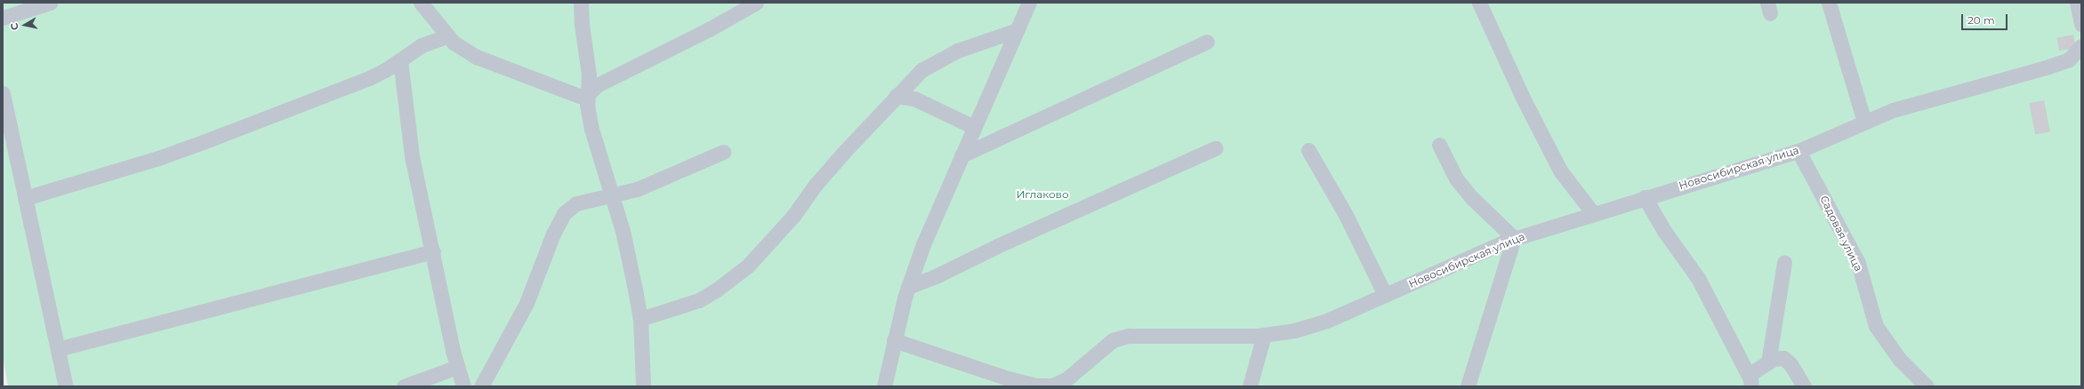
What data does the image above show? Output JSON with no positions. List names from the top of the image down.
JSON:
{
  "streets": {
    "street": ["Новосибирская улица", "Садовая улица"]
  },
  "crossings": [
    ["Новосибирская улица", "Садовая улица"]
  ],
  "parks": ["Иглаково"],
  "scale_bar": "20 m",
  "north": "left"
}
